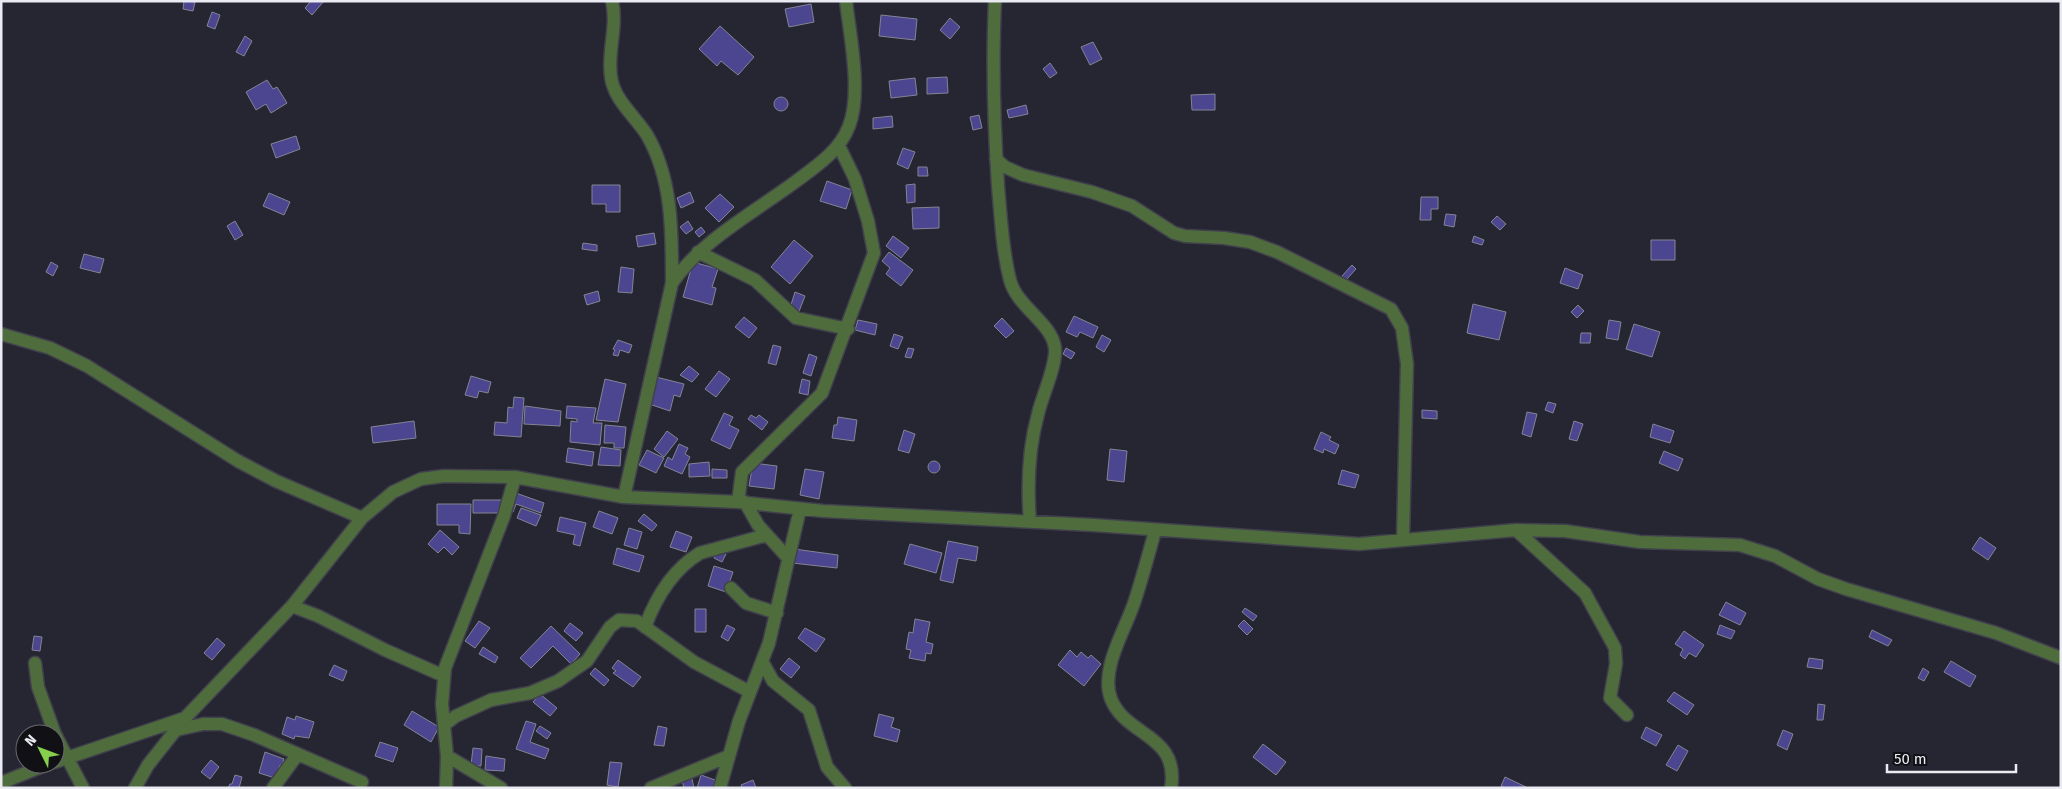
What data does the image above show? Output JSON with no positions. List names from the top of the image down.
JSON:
{
  "scale_bar": "50 m",
  "north": "top left"
}
